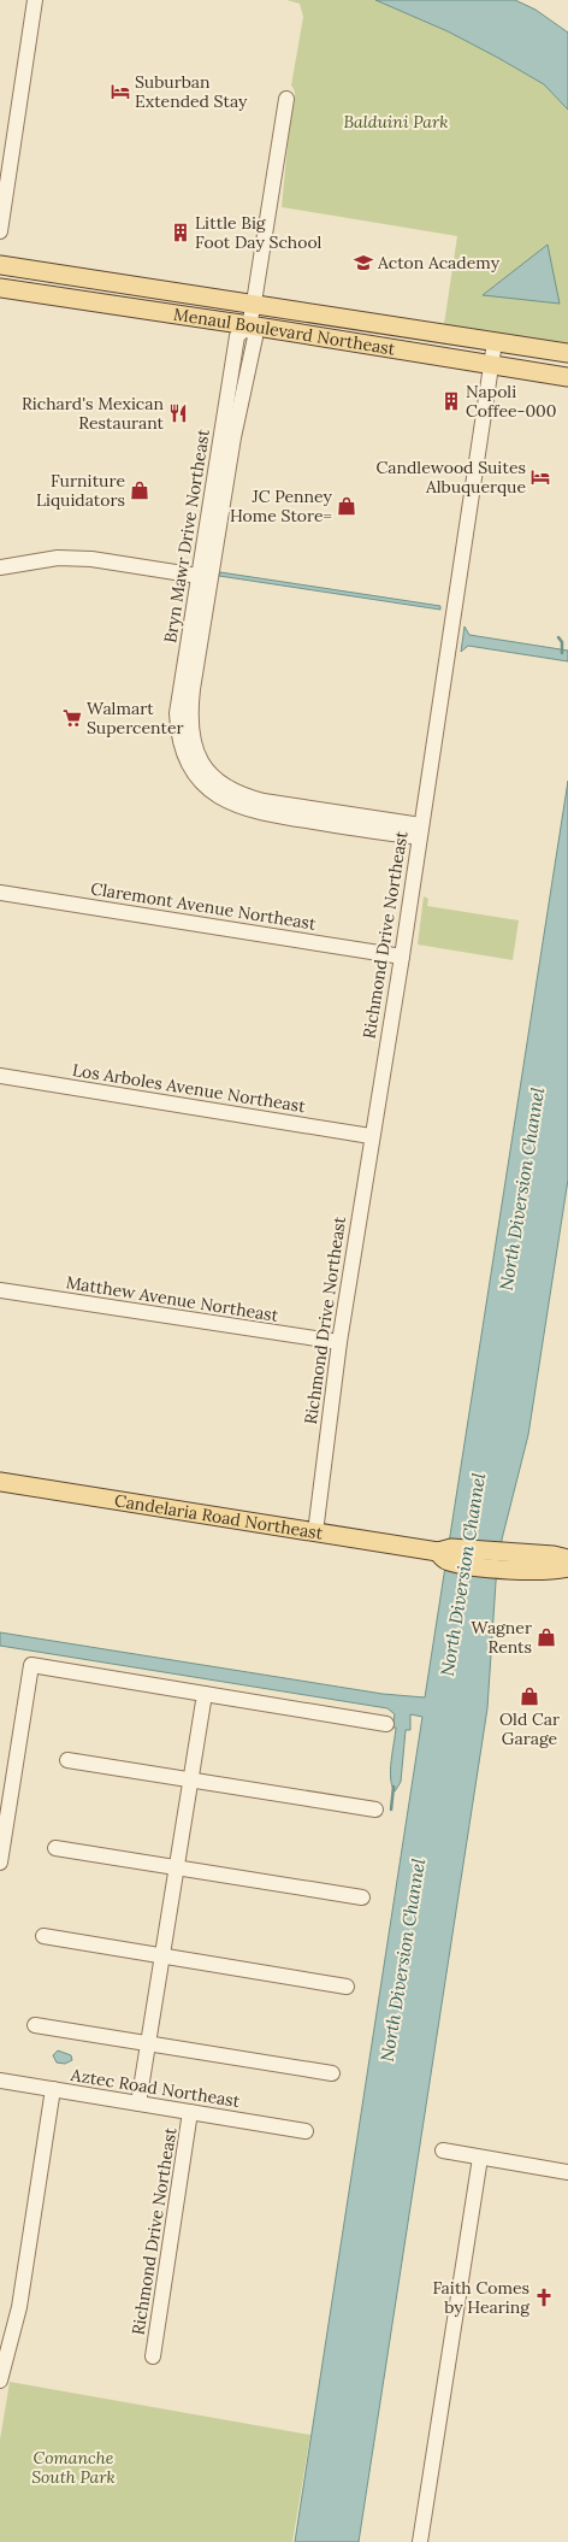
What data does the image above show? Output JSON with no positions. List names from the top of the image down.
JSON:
{
  "streets": {
    "main road": ["Menaul Boulevard Northeast", "Candelaria Road Northeast"],
    "street": [
      "Bryn Mawr Drive Northeast",
      "Claremont Avenue Northeast",
      "Richmond Drive Northeast",
      "Los Arboles Avenue Northeast",
      "Matthew Avenue Northeast",
      "Aztec Road Northeast"
    ]
  },
  "crossings": [
    ["Menaul Boulevard Northeast", "Bryn Mawr Drive Northeast"],
    ["Menaul Boulevard Northeast", "Richmond Drive Northeast"],
    ["Bryn Mawr Drive Northeast", "Richmond Drive Northeast"],
    ["Claremont Avenue Northeast", "Richmond Drive Northeast"],
    ["Richmond Drive Northeast", "Los Arboles Avenue Northeast"],
    ["Richmond Drive Northeast", "Matthew Avenue Northeast"],
    ["Richmond Drive Northeast", "Candelaria Road Northeast"],
    ["Richmond Drive Northeast", "Aztec Road Northeast"]
  ],
  "water": ["North Diversion Channel"],
  "parks": ["Balduini Park", "Comanche South Park"],
  "places": {
    "hotel": ["Suburban Extended Stay", "Candlewood Suites Albuquerque"],
    "building": ["Little Big Foot Day School", "Napoli Coffee-000"],
    "school or university": ["Acton Academy"],
    "restaurant": ["Richard's Mexican Restaurant"],
    "shop": [
      "Furniture Liquidators",
      "JC Penney Home Store=",
      "Wagner Rents",
      "Old Car Garage"
    ],
    "supermarket": ["Walmart Supercenter"],
    "church": ["Faith Comes by Hearing"]
  }
}
